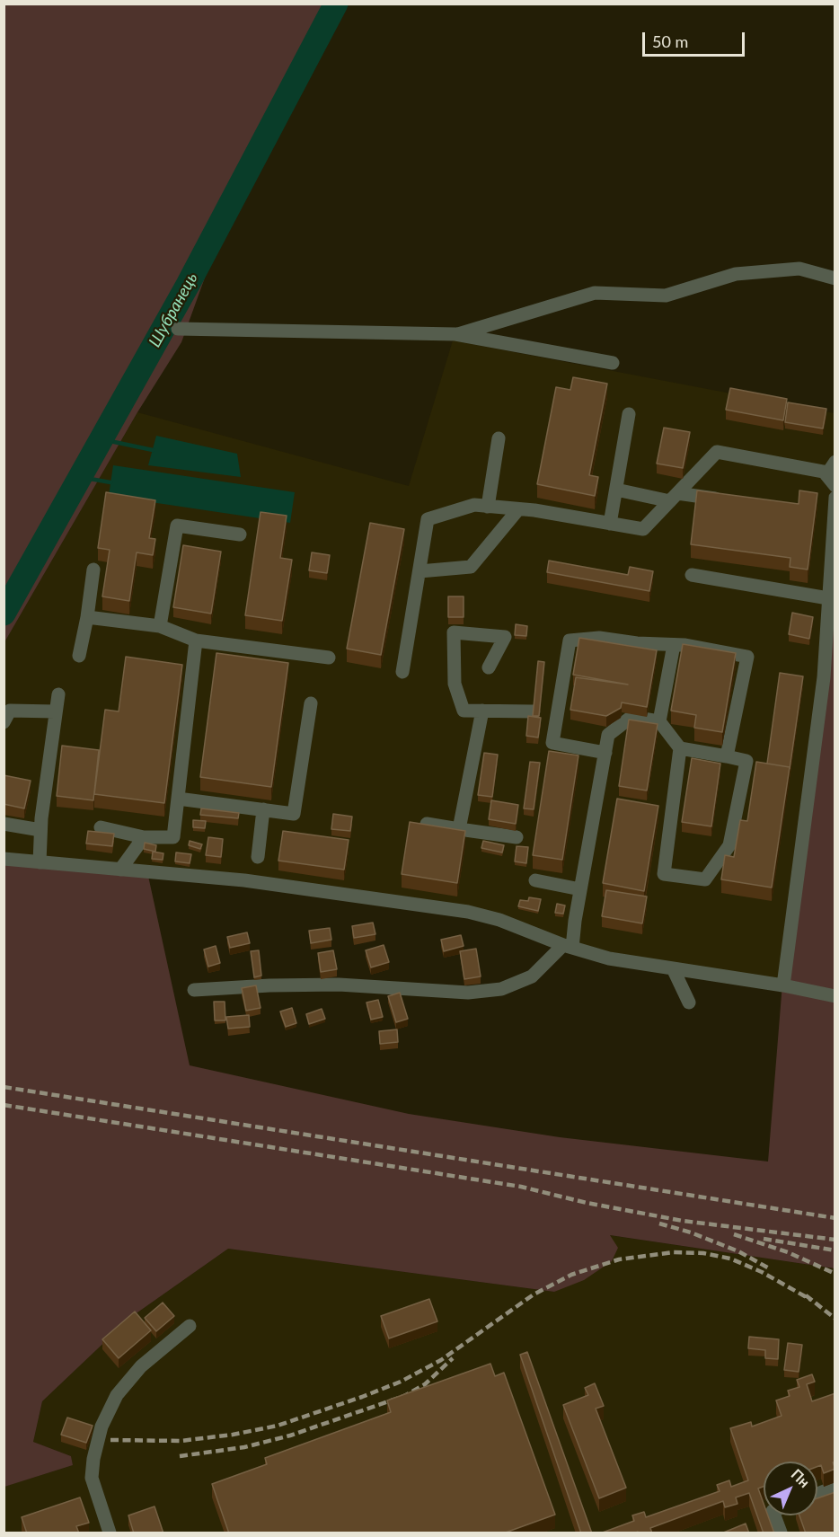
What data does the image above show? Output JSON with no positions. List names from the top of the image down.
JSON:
{
  "water": ["Шубранець"],
  "scale_bar": "50 m",
  "north": "top right"
}
